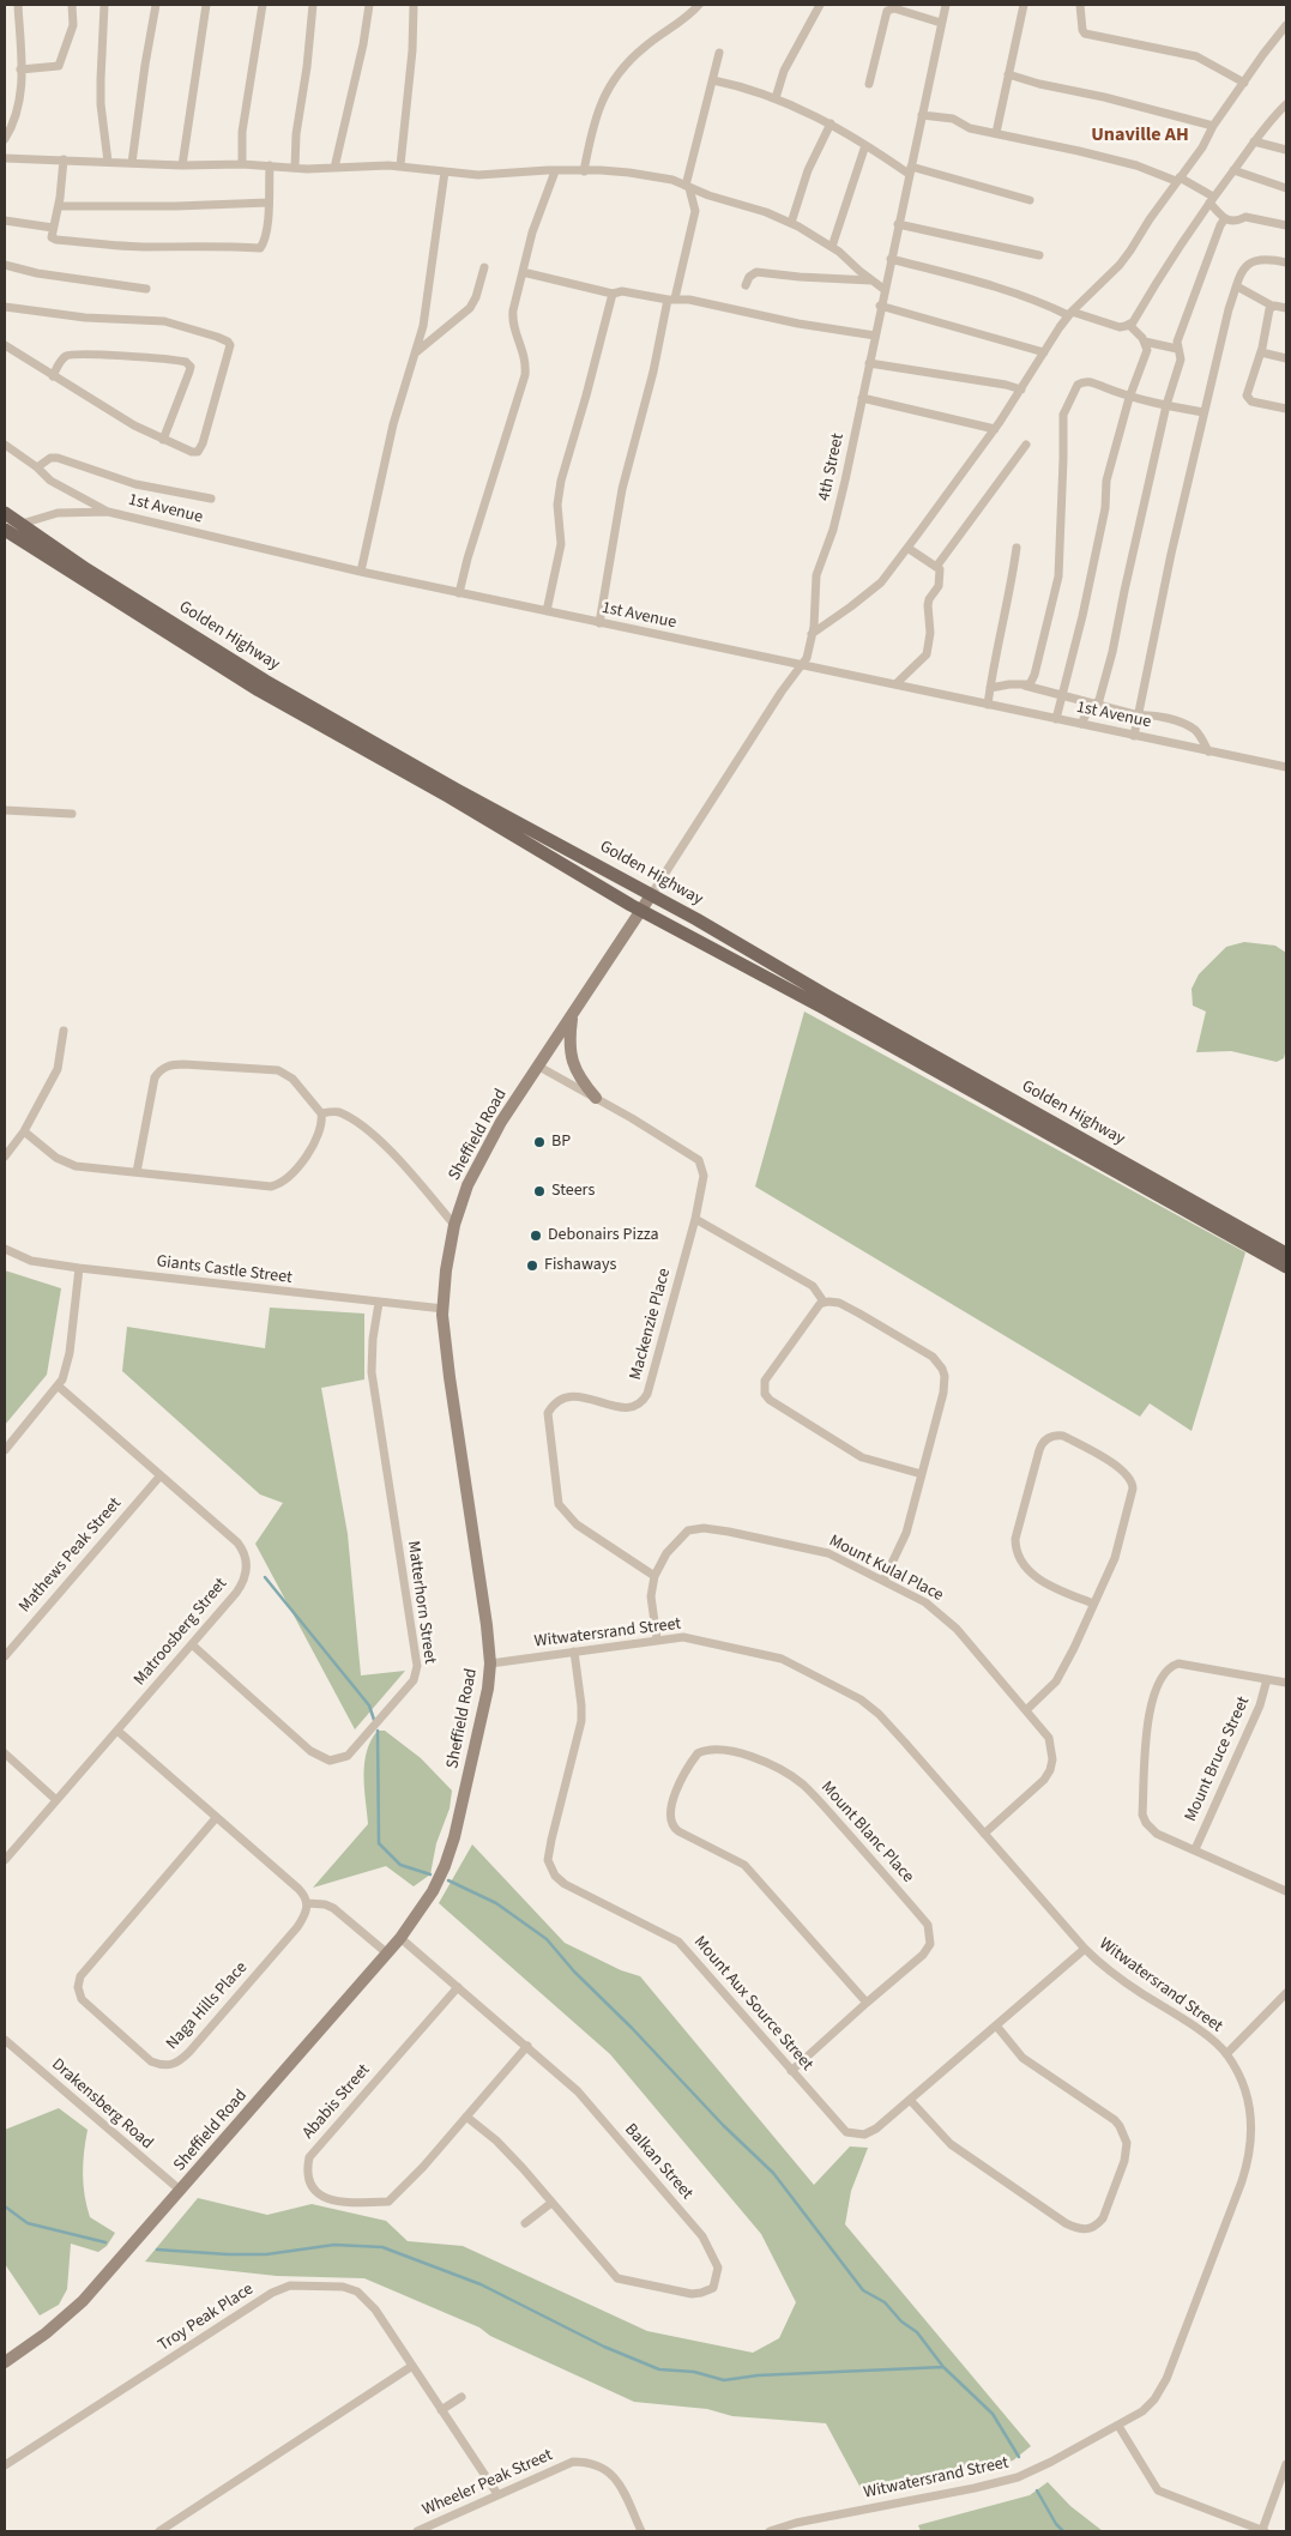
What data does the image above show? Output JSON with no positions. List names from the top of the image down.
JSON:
{
  "streets": {
    "main road": ["Golden Highway"],
    "street": [
      "4th Street",
      "1st Avenue",
      "Sheffield Road",
      "Giants Castle Street",
      "Mackenzie Place",
      "Mathews Peak Street",
      "Mount Kulal Place",
      "Matterhorn Street",
      "Matroosberg Street",
      "Witwatersrand Street",
      "Mount Bruce Street",
      "Mount Blanc Place",
      "Mount Aux Source Street",
      "Naga Hills Place",
      "Ababis Street",
      "Drakensberg Road",
      "Balkan Street",
      "Troy Peak Place",
      "Wheeler Peak Street"
    ]
  },
  "crossings": [
    ["4th Street", "1st Avenue"],
    ["4th Street", "Golden Highway"],
    ["4th Street", "Sheffield Road"],
    ["Golden Highway", "Sheffield Road"],
    ["Sheffield Road", "Giants Castle Street"],
    ["Sheffield Road", "Mackenzie Place"],
    ["Sheffield Road", "Witwatersrand Street"],
    ["Sheffield Road", "Drakensberg Road"],
    ["Sheffield Road", "Balkan Street"],
    ["Giants Castle Street", "Matterhorn Street"],
    ["Mackenzie Place", "Mount Kulal Place"],
    ["Mathews Peak Street", "Matroosberg Street"],
    ["Mount Kulal Place", "Witwatersrand Street"],
    ["Matterhorn Street", "Matroosberg Street"],
    ["Witwatersrand Street", "Mount Aux Source Street"],
    ["Mount Blanc Place", "Mount Aux Source Street"],
    ["Ababis Street", "Balkan Street"],
    ["Troy Peak Place", "Wheeler Peak Street"]
  ],
  "districts": ["Unaville AH"],
  "places": [
    "BP",
    "Steers",
    "Debonairs Pizza",
    "Fishaways"
  ]
}
